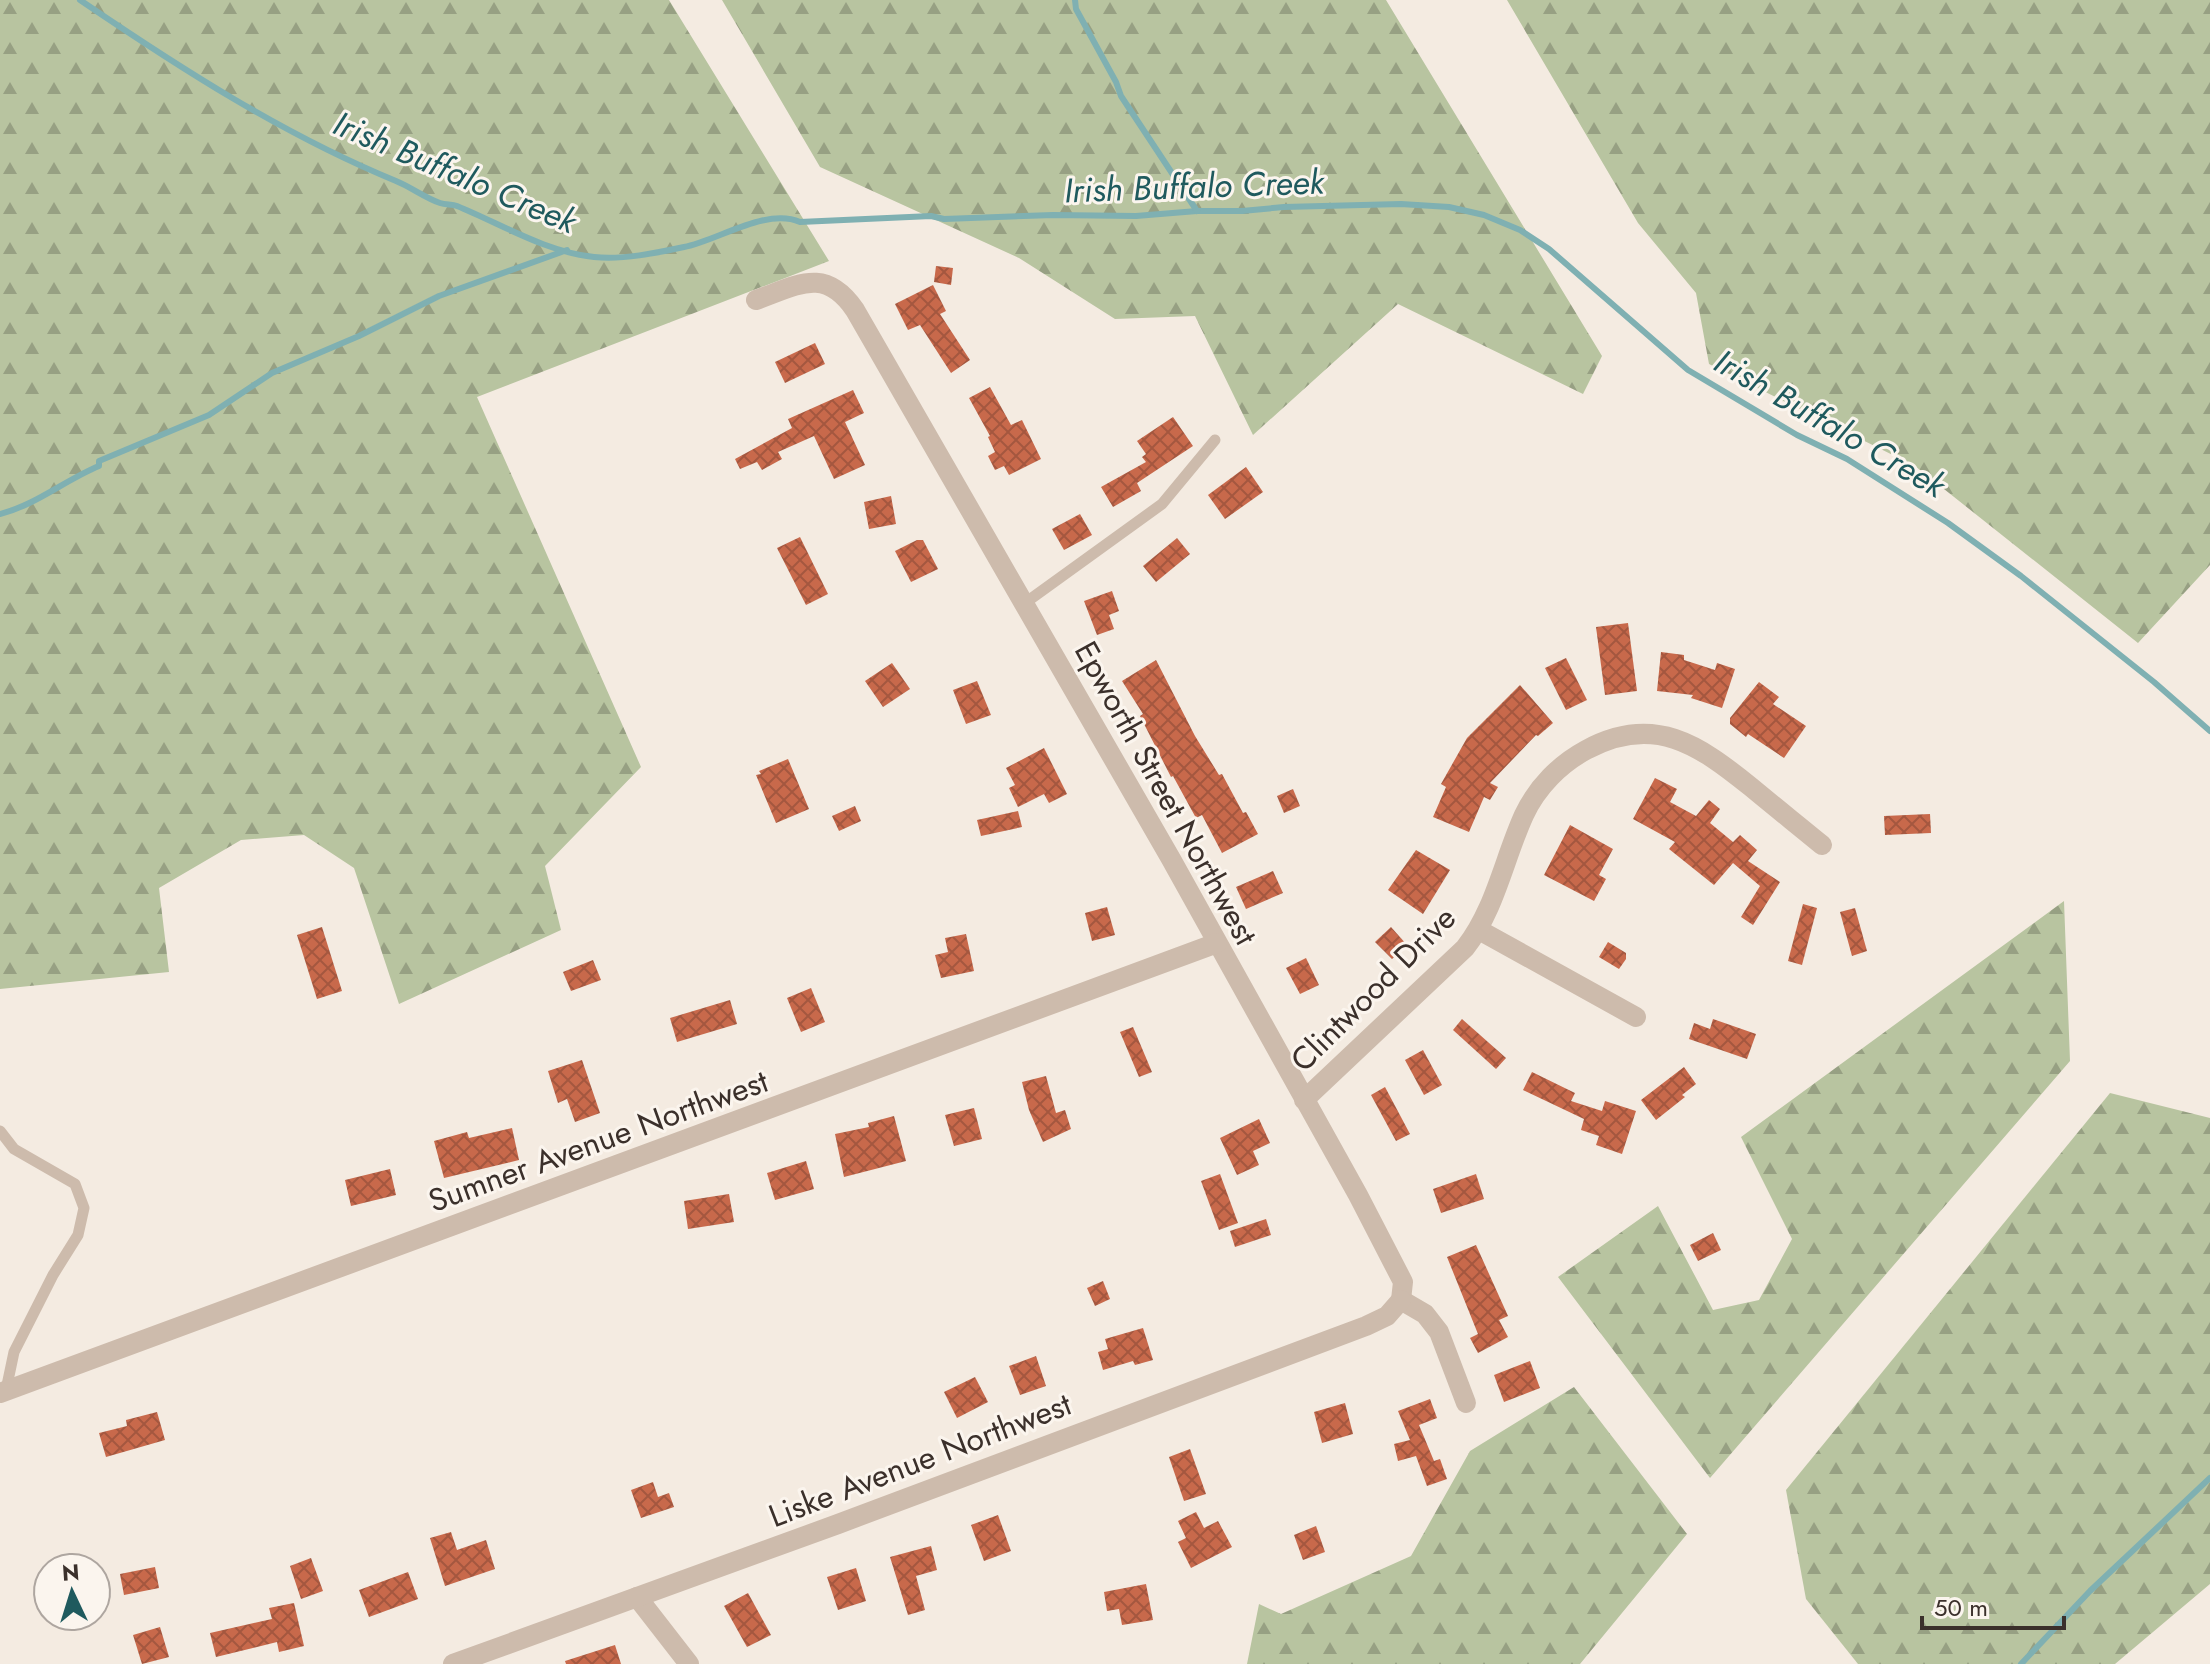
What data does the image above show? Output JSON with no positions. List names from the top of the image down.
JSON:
{
  "streets": {
    "street": [
      "Epworth Street Northwest",
      "Clintwood Drive",
      "Sumner Avenue Northwest",
      "Liske Avenue Northwest"
    ]
  },
  "crossings": [
    ["Epworth Street Northwest", "Clintwood Drive"],
    ["Epworth Street Northwest", "Sumner Avenue Northwest"],
    ["Epworth Street Northwest", "Liske Avenue Northwest"]
  ],
  "water": ["Irish Buffalo Creek"],
  "scale_bar": "50 m",
  "north": "top"
}
